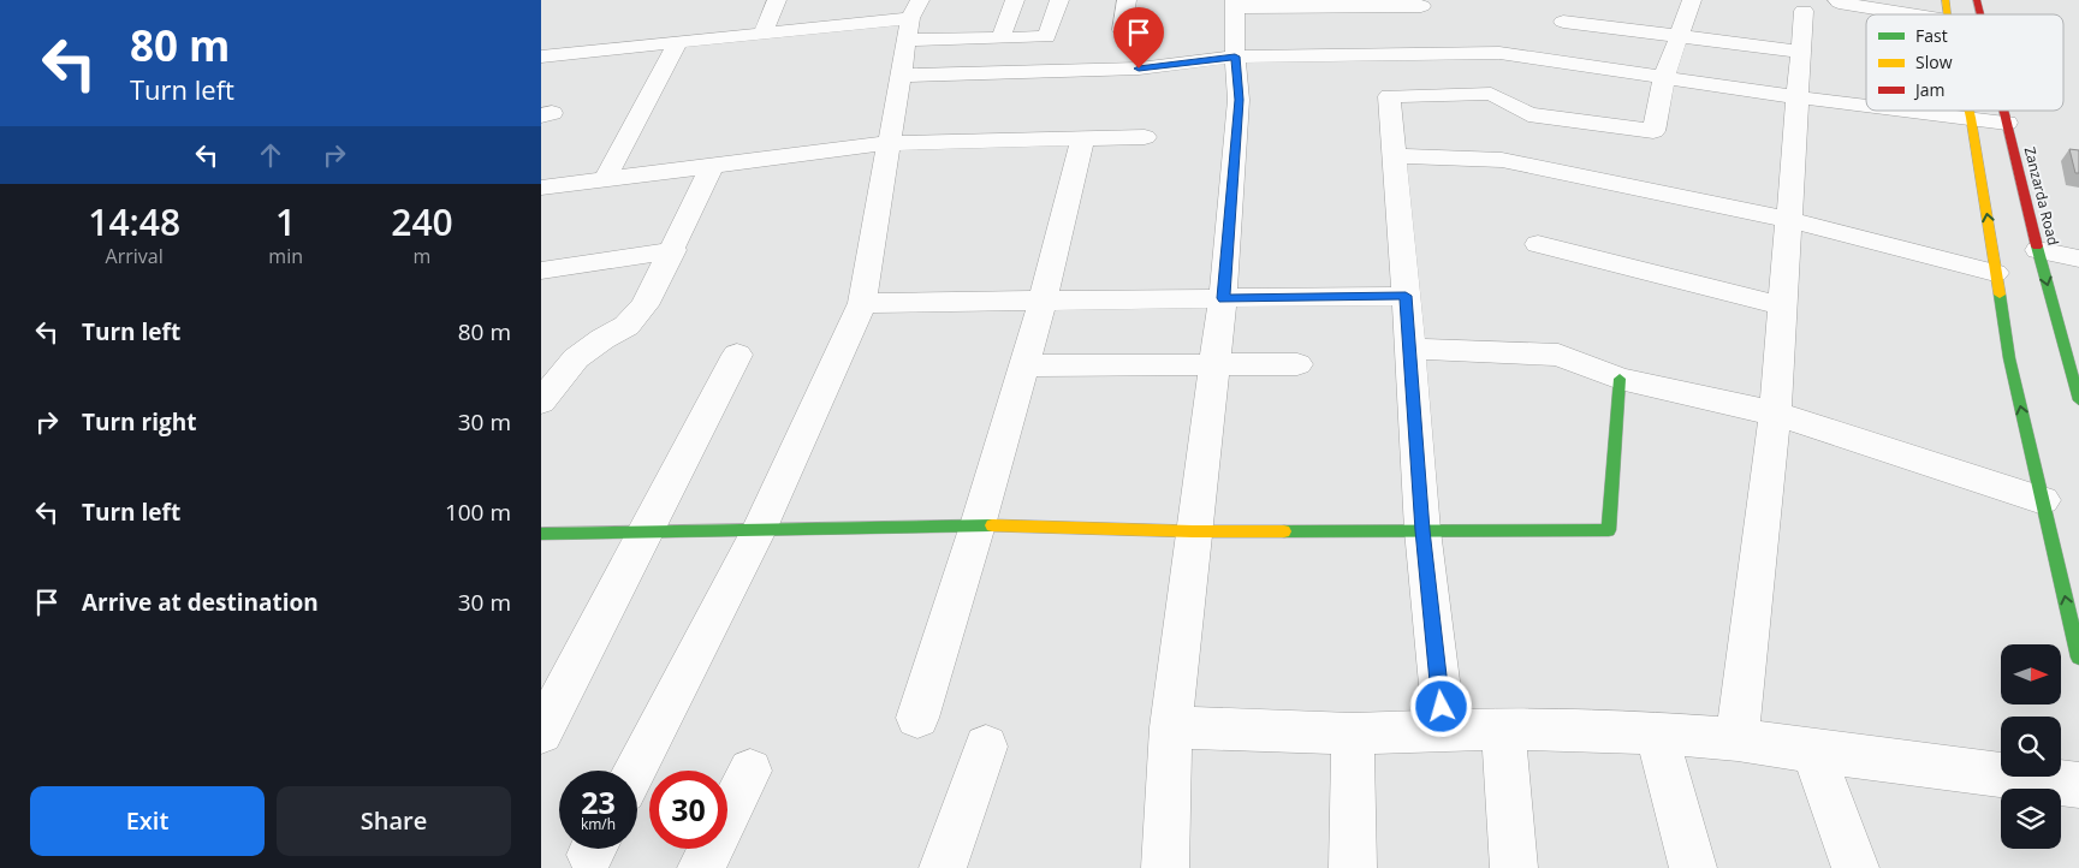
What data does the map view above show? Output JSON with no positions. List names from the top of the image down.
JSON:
{
  "streets": {
    "main road": ["Zanzarda Road"]
  },
  "legend": ["Fast", "Slow", "Jam"],
  "north": "right",
  "page": {
    "turn": ["80 m", "Turn left"],
    "eta": [
      "14:48",
      "Arrival",
      "1",
      "min",
      "240",
      "m"
    ],
    "list": [
      {
        "name": "Turn left",
        "value": "80 m"
      },
      {
        "name": "Turn right",
        "value": "30 m"
      },
      {
        "name": "Turn left",
        "value": "100 m"
      },
      {
        "name": "Arrive at destination",
        "value": "30 m"
      }
    ],
    "speed": "23 km/h",
    "limit": "30",
    "buttons": ["Exit", "Share"]
  }
}
